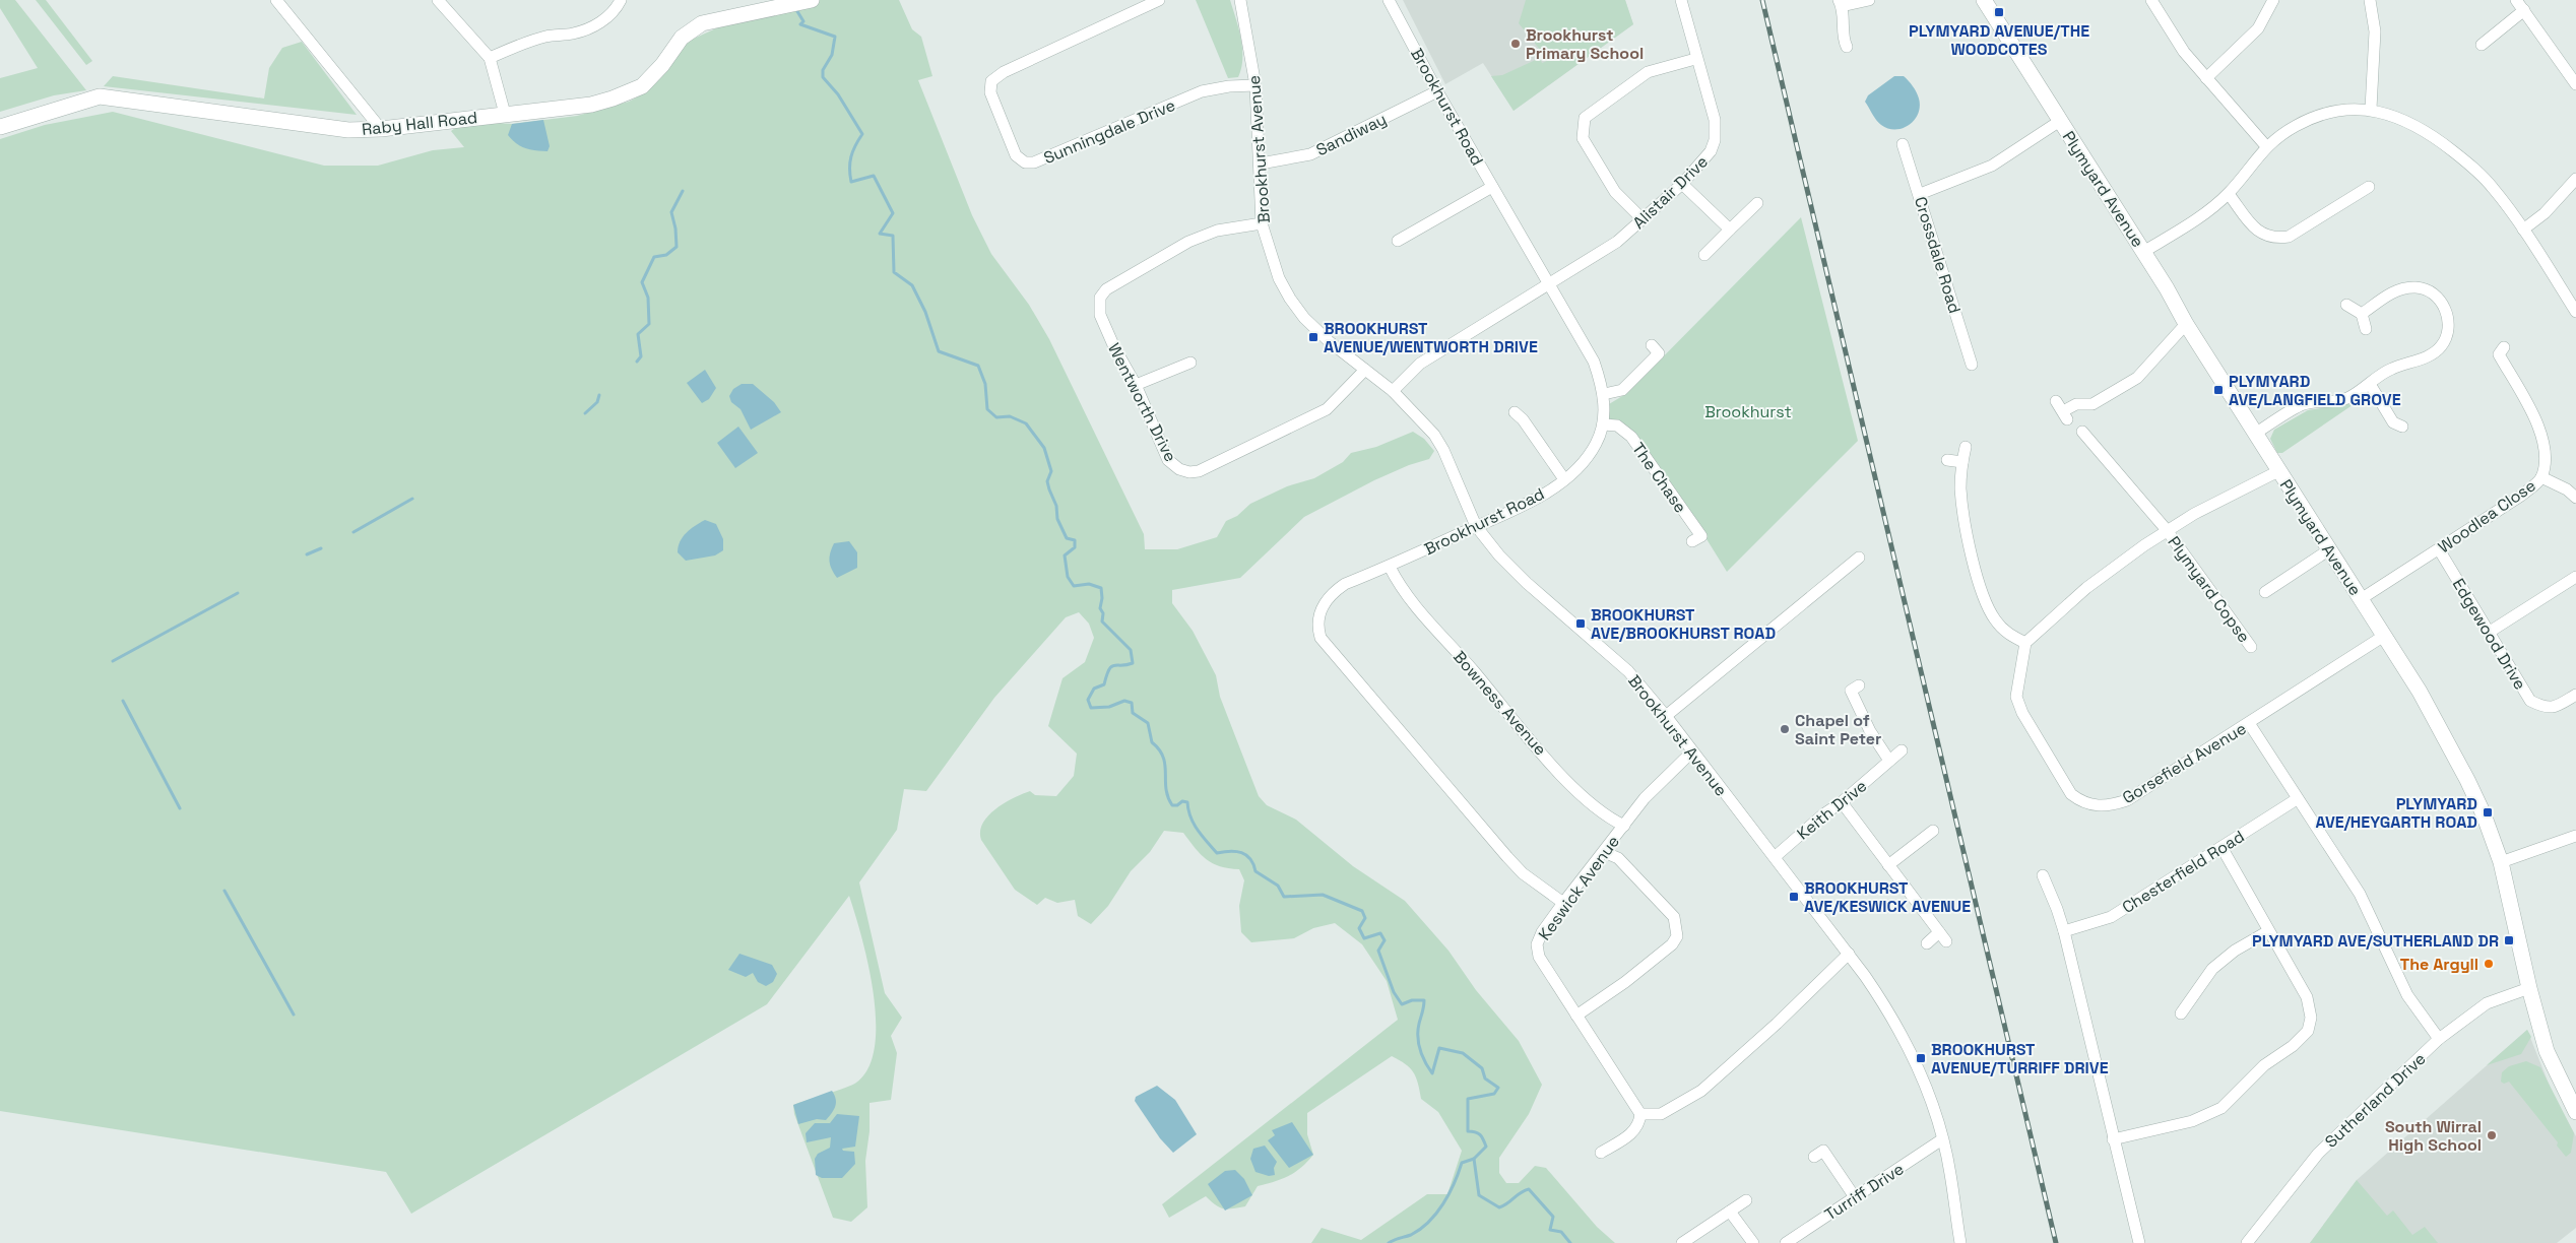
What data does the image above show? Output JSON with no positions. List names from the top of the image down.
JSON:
{
  "streets": {
    "street": [
      "Brookhurst Road",
      "Raby Hall Road",
      "Sunningdale Drive",
      "Sandiway",
      "Brookhurst Avenue",
      "Plymyard Avenue",
      "Alistair Drive",
      "Crossdale Road",
      "Wentworth Drive",
      "The Chase",
      "Woodlea Close",
      "Plymyard Copse",
      "Edgewood Drive",
      "Bowness Avenue",
      "Gorsefield Avenue",
      "Keith Drive",
      "Chesterfield Road",
      "Keswick Avenue",
      "Sutherland Drive",
      "Turriff Drive"
    ]
  },
  "crossings": [
    ["Brookhurst Road", "Sandiway"],
    ["Brookhurst Road", "Brookhurst Avenue"],
    ["Brookhurst Road", "Alistair Drive"],
    ["Brookhurst Road", "The Chase"],
    ["Brookhurst Road", "Bowness Avenue"],
    ["Brookhurst Road", "Keswick Avenue"],
    ["Sunningdale Drive", "Brookhurst Avenue"],
    ["Sandiway", "Brookhurst Avenue"],
    ["Brookhurst Avenue", "Alistair Drive"],
    ["Brookhurst Avenue", "Wentworth Drive"],
    ["Brookhurst Avenue", "Keith Drive"],
    ["Brookhurst Avenue", "Keswick Avenue"],
    ["Brookhurst Avenue", "Turriff Drive"],
    ["Plymyard Avenue", "Woodlea Close"],
    ["Plymyard Avenue", "Gorsefield Avenue"],
    ["Plymyard Avenue", "Sutherland Drive"],
    ["Woodlea Close", "Edgewood Drive"],
    ["Bowness Avenue", "Keswick Avenue"]
  ],
  "parks": ["Brookhurst"],
  "places": {
    "transit": [
      "PLYMYARD AVENUE/THE WOODCOTES",
      "BROOKHURST AVENUE/WENTWORTH DRIVE",
      "PLYMYARD AVE/LANGFIELD GROVE",
      "BROOKHURST AVE/BROOKHURST ROAD",
      "PLYMYARD AVE/HEYGARTH ROAD",
      "BROOKHURST AVE/KESWICK AVENUE",
      "PLYMYARD AVE/SUTHERLAND DR",
      "BROOKHURST AVENUE/TURRIFF DRIVE"
    ],
    "other": [
      "Brookhurst Primary School",
      "Chapel of Saint Peter",
      "The Argyll",
      "South Wirral High School"
    ]
  }
}
